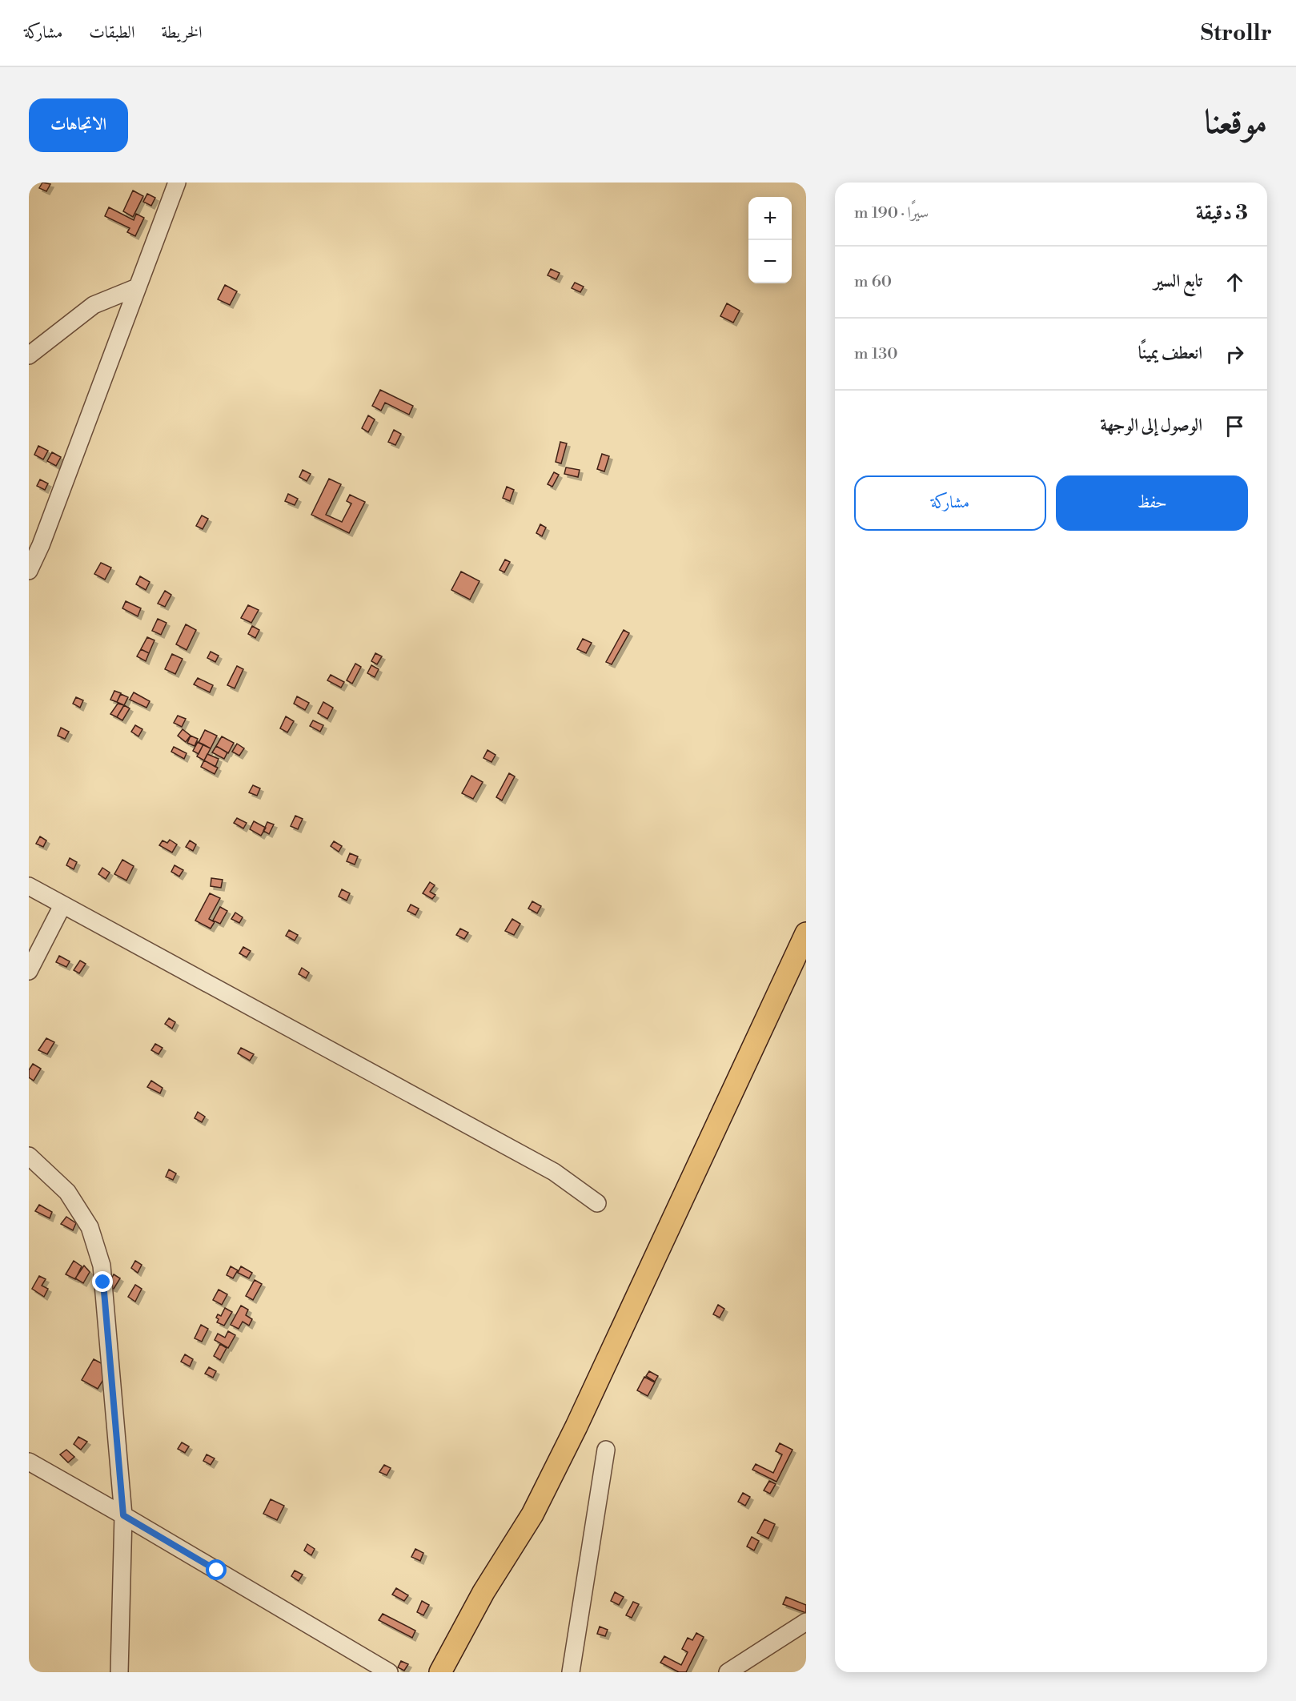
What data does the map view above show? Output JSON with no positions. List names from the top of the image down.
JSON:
{
  "page": {
    "header": "Strollr",
    "nav": ["الخريطة", "الطبقات", "مشاركة"],
    "title": "موقعنا",
    "buttons": [
      "الاتجاهات",
      ["حفظ", "مشاركة"]
    ],
    "heading": ["3 دقيقة", "سيرًا · 190 m"],
    "map_buttons": ["+", "−"],
    "list": [
      ["تابع السير", "60 m"],
      ["انعطف يمينًا", "130 m"],
      "الوصول إلى الوجهة"
    ]
  }
}
